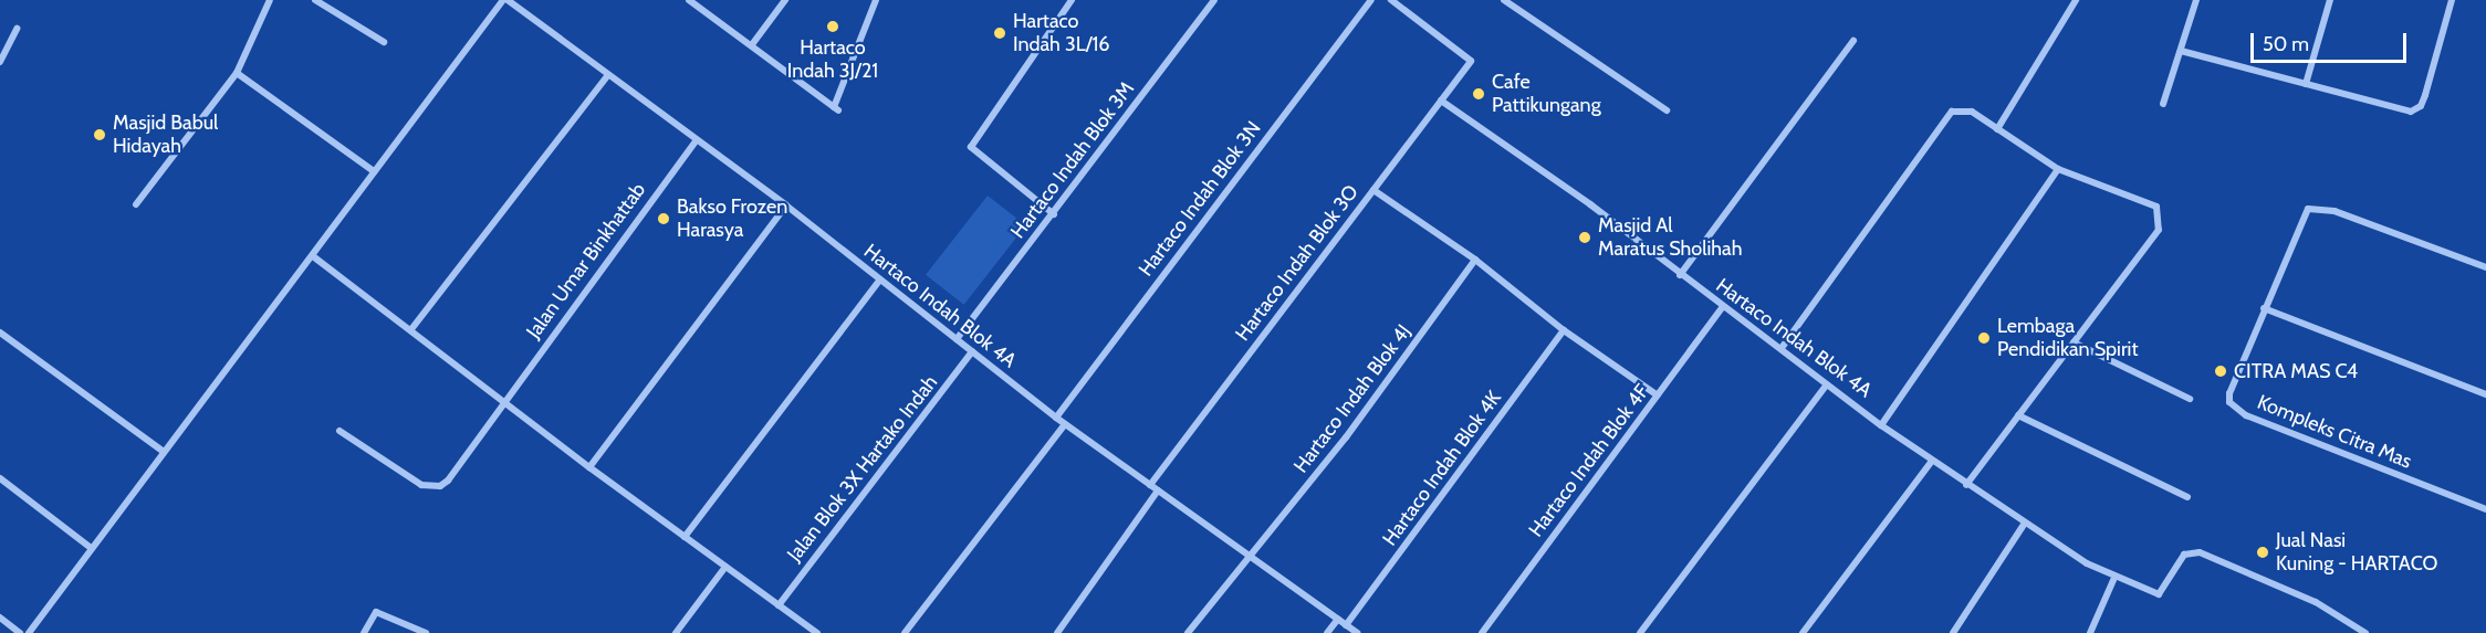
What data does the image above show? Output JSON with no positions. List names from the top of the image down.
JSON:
{
  "streets": {
    "street": [
      "Hartaco Indah Blok 3M",
      "Hartaco Indah Blok 3N",
      "Jalan Umar Binkhattab",
      "Hartaco Indah Blok 3O",
      "Hartaco Indah Blok 4A",
      "Hartaco Indah Blok 4J",
      "Kompleks Citra Mas",
      "Hartaco Indah Blok 4F",
      "Jalan Blok 3X Hartako Indah",
      "Hartaco Indah Blok 4K"
    ]
  },
  "crossings": [
    ["Hartaco Indah Blok 3M", "Hartaco Indah Blok 4A"],
    ["Hartaco Indah Blok 3N", "Hartaco Indah Blok 4A"],
    ["Jalan Umar Binkhattab", "Hartaco Indah Blok 4A"],
    ["Hartaco Indah Blok 3O", "Hartaco Indah Blok 4A"],
    ["Hartaco Indah Blok 4A", "Hartaco Indah Blok 4J"],
    ["Hartaco Indah Blok 4A", "Hartaco Indah Blok 4F"],
    ["Hartaco Indah Blok 4A", "Jalan Blok 3X Hartako Indah"],
    ["Hartaco Indah Blok 4A", "Hartaco Indah Blok 4K"]
  ],
  "places": [
    "Hartaco Indah 3J/21",
    "Hartaco Indah 3L/16",
    "Cafe Pattikungang",
    "Masjid Babul Hidayah",
    "Bakso Frozen Harasya",
    "Masjid Al Maratus Sholihah",
    "Lembaga Pendidikan Spirit",
    "CITRA MAS C4",
    "Jual Nasi Kuning - HARTACO"
  ],
  "scale_bar": "50 m"
}
